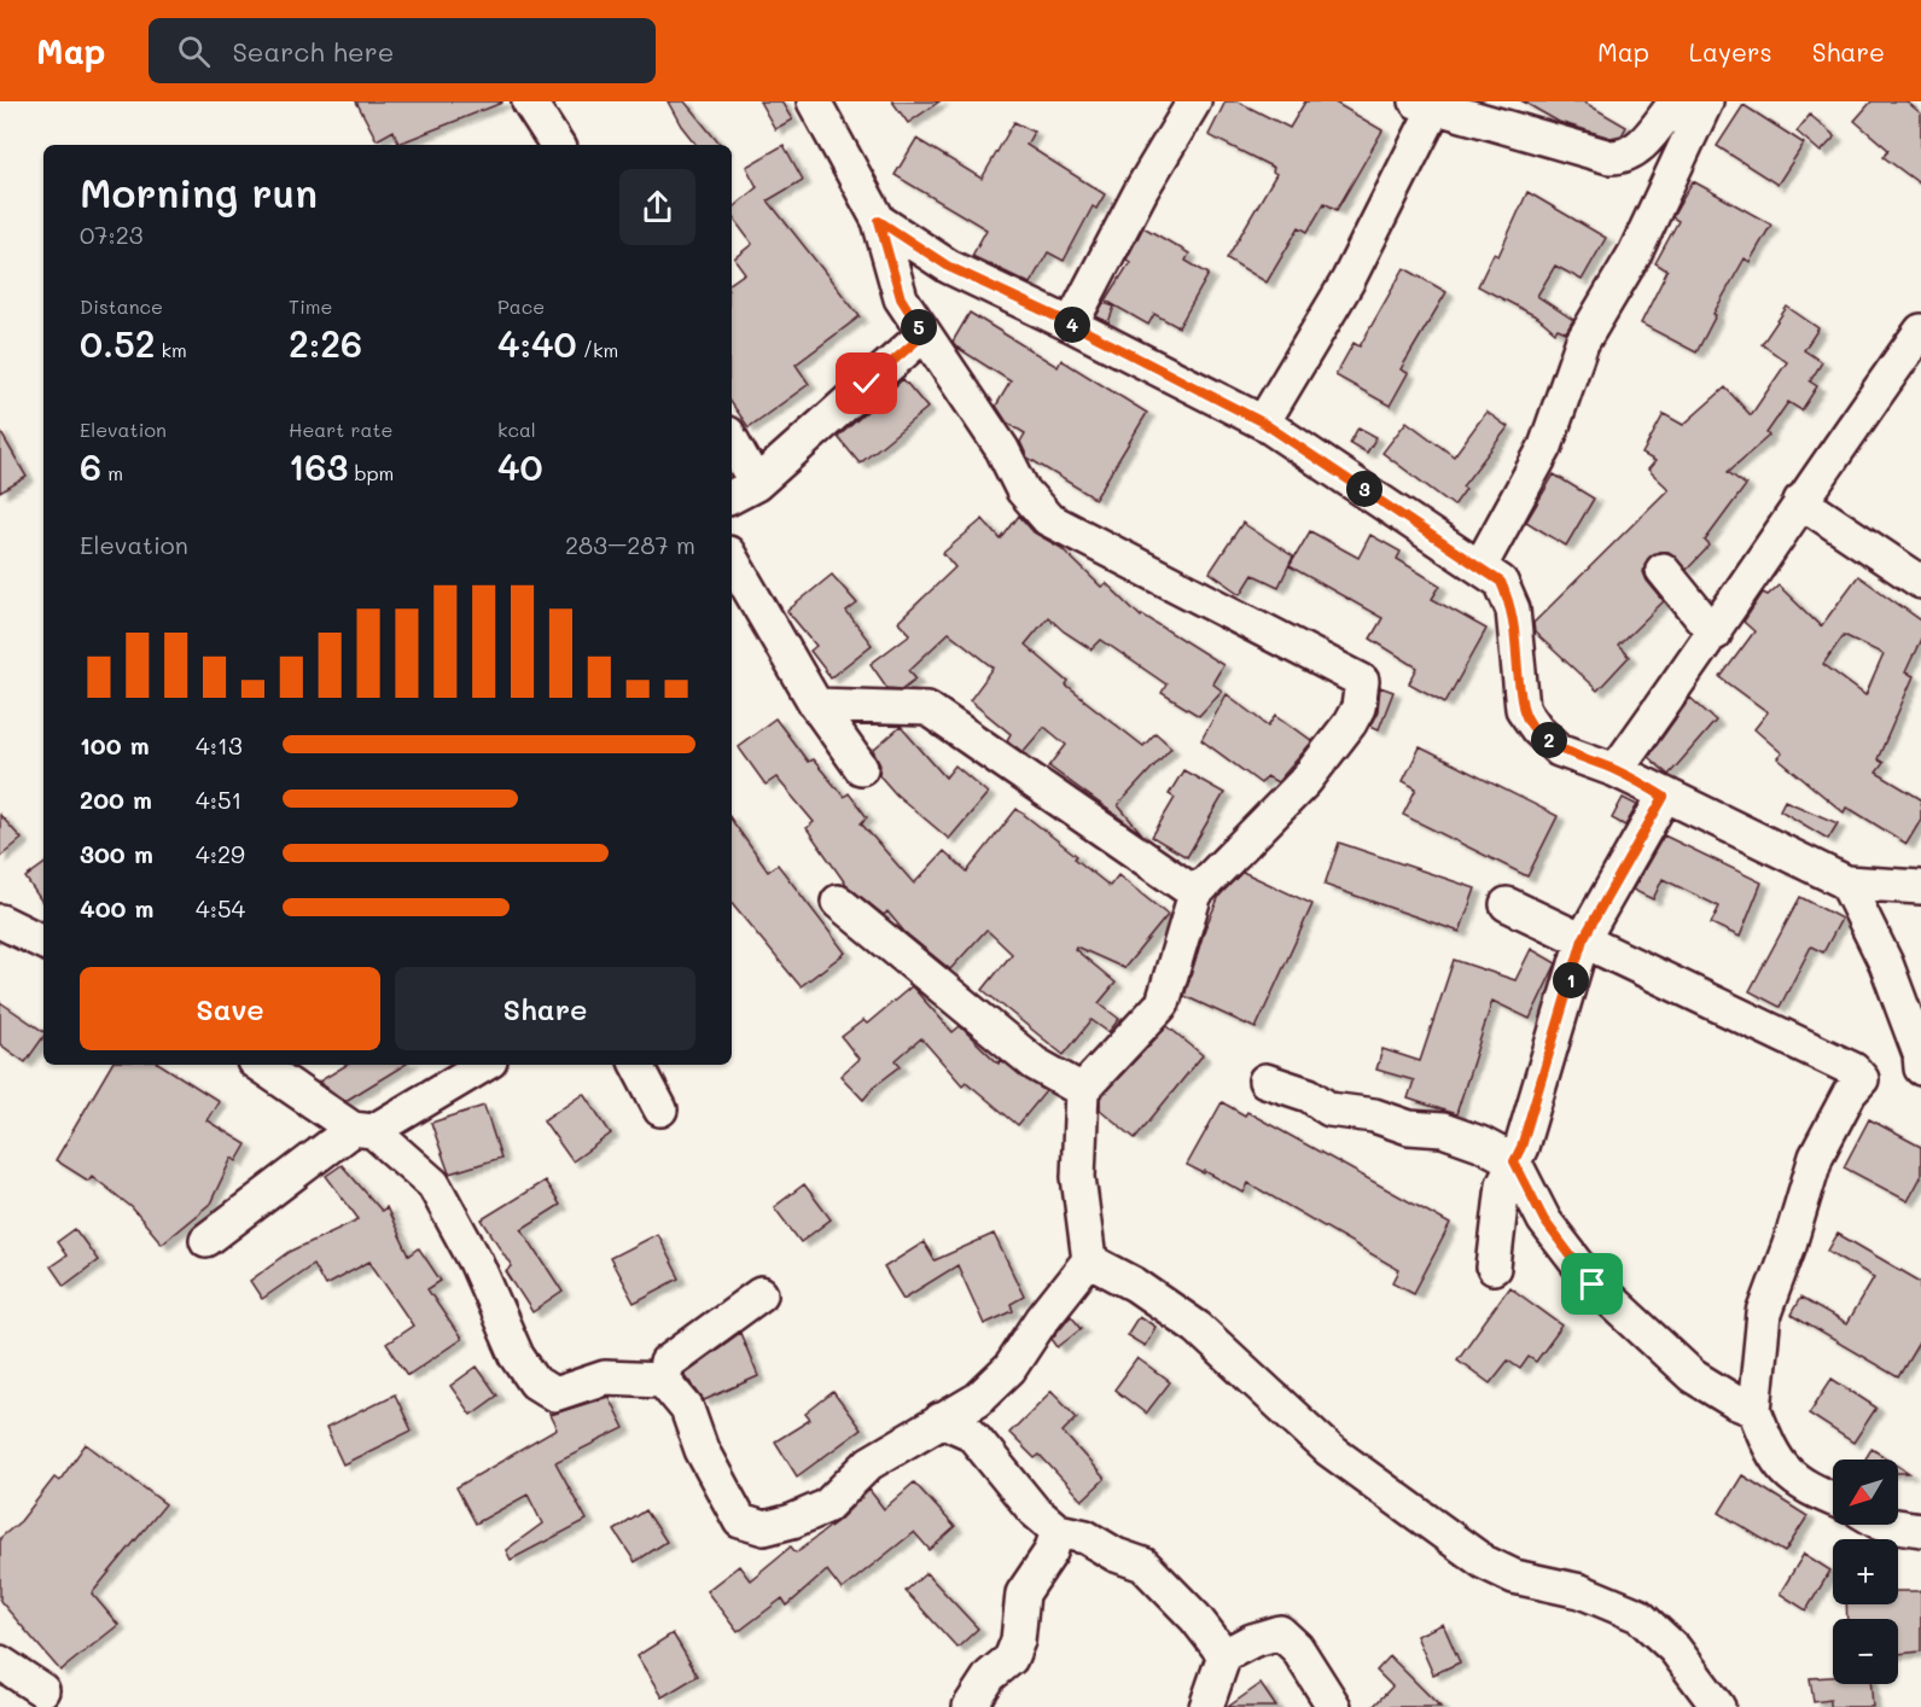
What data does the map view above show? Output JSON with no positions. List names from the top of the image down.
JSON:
{
  "north": "bottom left",
  "page": {
    "header": "Map",
    "search": "Search here",
    "nav": ["Map", "Layers", "Share"],
    "heading": ["Morning run", "07:23"],
    "stats": [
      ["Distance", "0.52 km"],
      ["Time", "2:26"],
      ["Pace", "4:40 /km"],
      ["Elevation", "6 m"],
      ["Heart rate", "163 bpm"],
      ["kcal", "40"]
    ],
    "pins": [
      "4",
      "5",
      "3",
      "2",
      "1"
    ],
    "chart": ["Elevation", "283–287 m"],
    "list": [
      {
        "name": "100 m",
        "note": "4:13"
      },
      {
        "name": "200 m",
        "note": "4:51"
      },
      {
        "name": "300 m",
        "note": "4:29"
      },
      {
        "name": "400 m",
        "note": "4:54"
      }
    ],
    "buttons": ["Save", "Share"],
    "map_buttons": ["+", "−"]
  }
}
